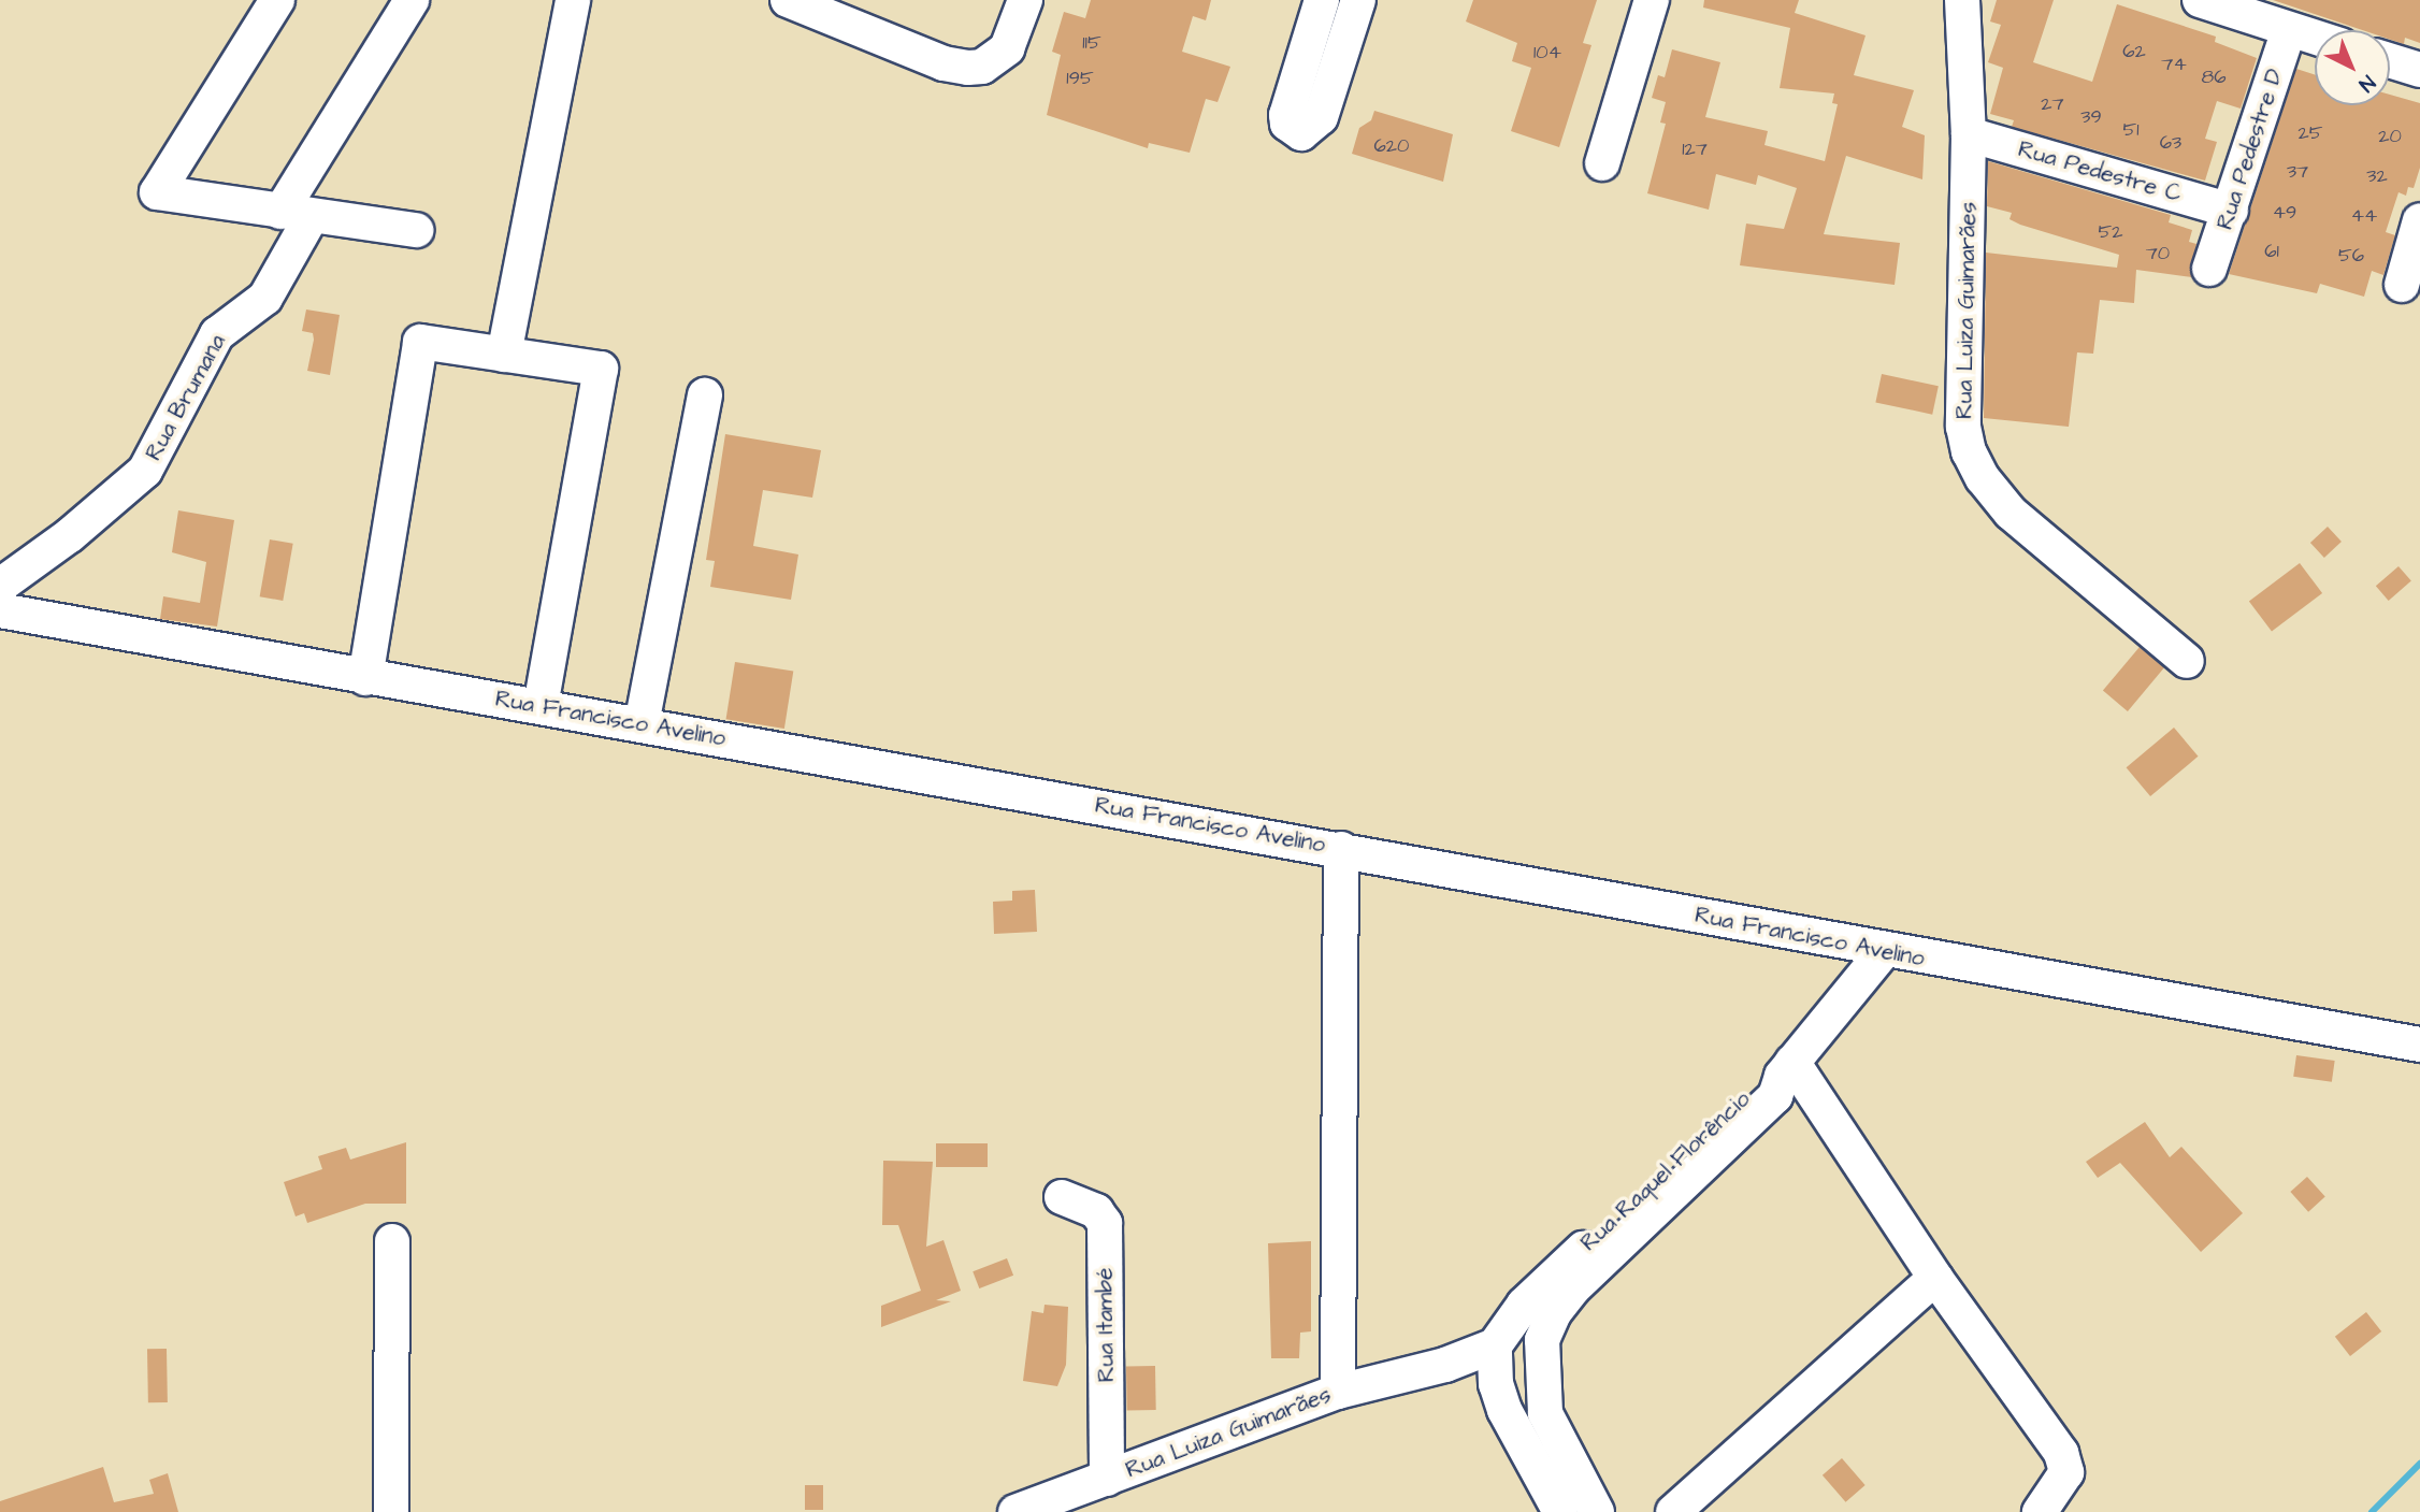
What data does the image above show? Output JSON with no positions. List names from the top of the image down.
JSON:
{
  "streets": {
    "street": [
      "Rua Pedestre D",
      "Rua Pedestre C",
      "Rua Luiza Guimarães",
      "Rua Brumana",
      "Rua Francisco Avelino",
      "Rua Raquel Florêncio",
      "Rua Itambé"
    ]
  },
  "crossings": [
    ["Rua Pedestre D", "Rua Pedestre C"],
    ["Rua Pedestre C", "Rua Luiza Guimarães"],
    ["Rua Luiza Guimarães", "Rua Raquel Florêncio"],
    ["Rua Luiza Guimarães", "Rua Itambé"]
  ],
  "house_numbers": [
    "115",
    "62",
    "104",
    "74",
    "86",
    "195",
    "27",
    "39",
    "51",
    "25",
    "20",
    "63",
    "620",
    "127",
    "37",
    "32",
    "49",
    "44",
    "52",
    "61",
    "70",
    "56"
  ],
  "north": "bottom right"
}
